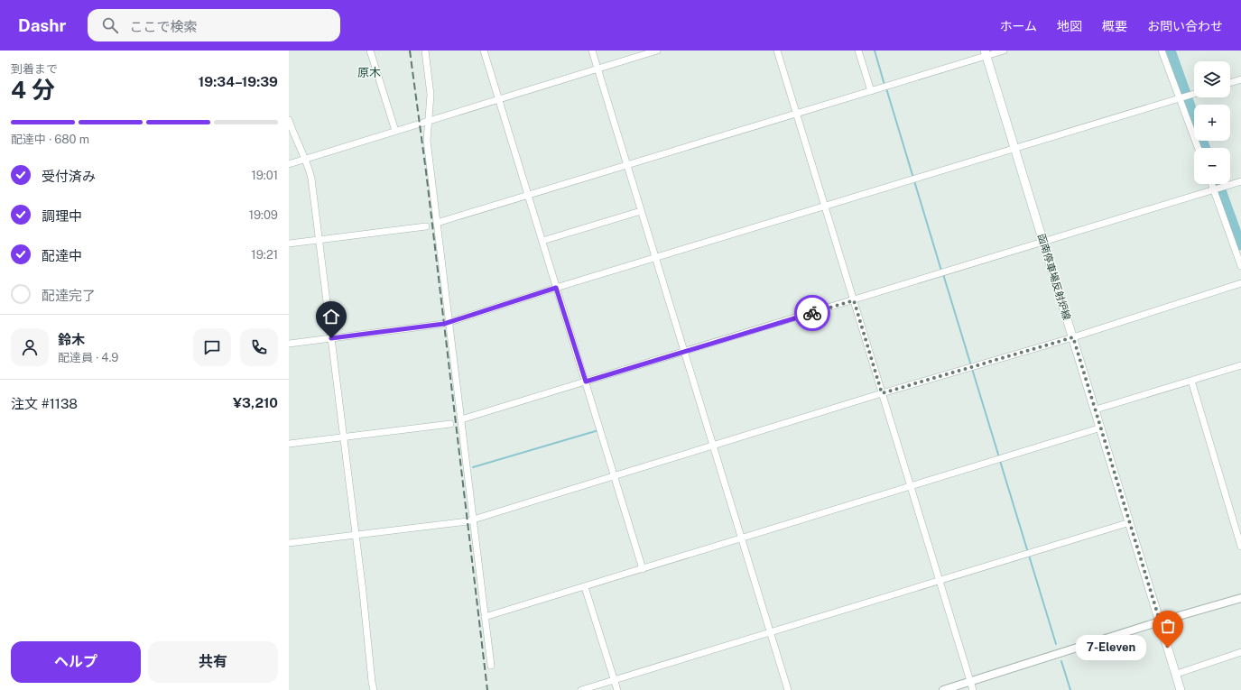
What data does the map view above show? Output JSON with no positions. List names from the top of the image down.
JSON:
{
  "streets": {
    "main road": ["函南停車場反射炉線"]
  },
  "districts": ["原木"],
  "places": ["7-Eleven"],
  "page": {
    "header": "Dashr",
    "search": "ここで検索",
    "nav": [
      "ホーム",
      "地図",
      "概要",
      "お問い合わせ"
    ],
    "heading": ["4 分", "到着まで", "19:34–19:39"],
    "panel": [
      "鈴木",
      "配達員 · 4.9",
      "注文 #1138",
      "¥3,210"
    ],
    "map_buttons": ["+", "−"],
    "bar": "配達中 · 680 m",
    "list": [
      ["受付済み", "19:01"],
      ["調理中", "19:09"],
      ["配達中", "19:21"],
      "配達完了"
    ],
    "buttons": ["ヘルプ", "共有"],
    "bubble": "7-Eleven"
  }
}
